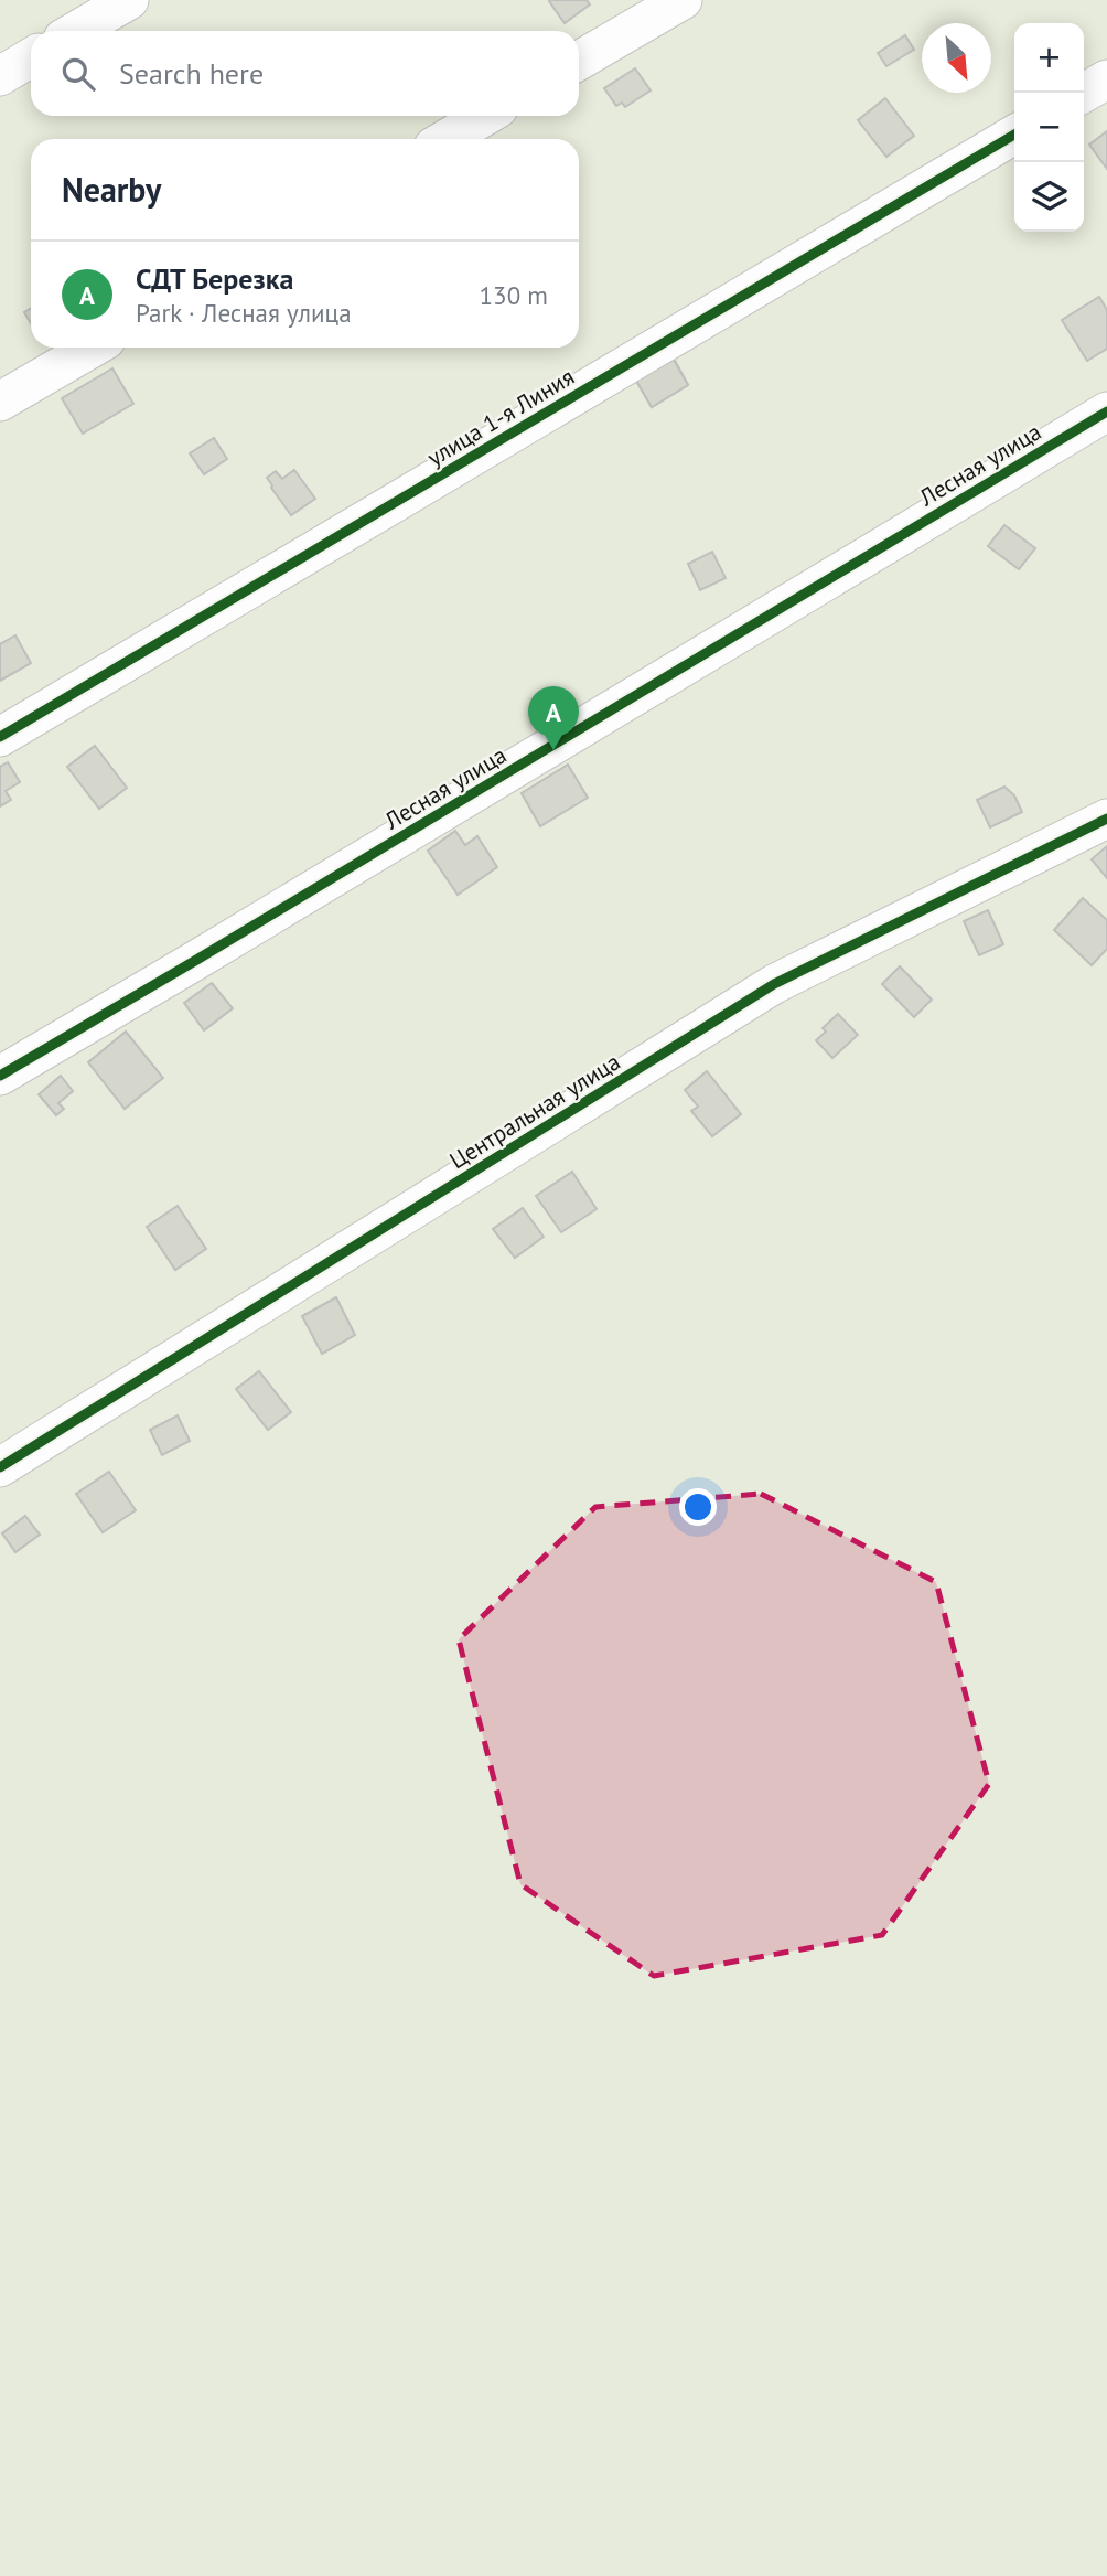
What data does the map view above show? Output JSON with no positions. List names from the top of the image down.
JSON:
{
  "streets": {
    "street": ["улица 1-я Линия", "Лесная улица", "Центральная улица"]
  },
  "north": "bottom right",
  "page": {
    "map_buttons": ["+", "−"],
    "search": "Search here",
    "heading": "Nearby",
    "list": [
      {
        "mark": "A",
        "name": "СДТ Березка",
        "note": "Park · Лесная улица",
        "value": "130 m"
      }
    ],
    "pins": "A"
  }
}
